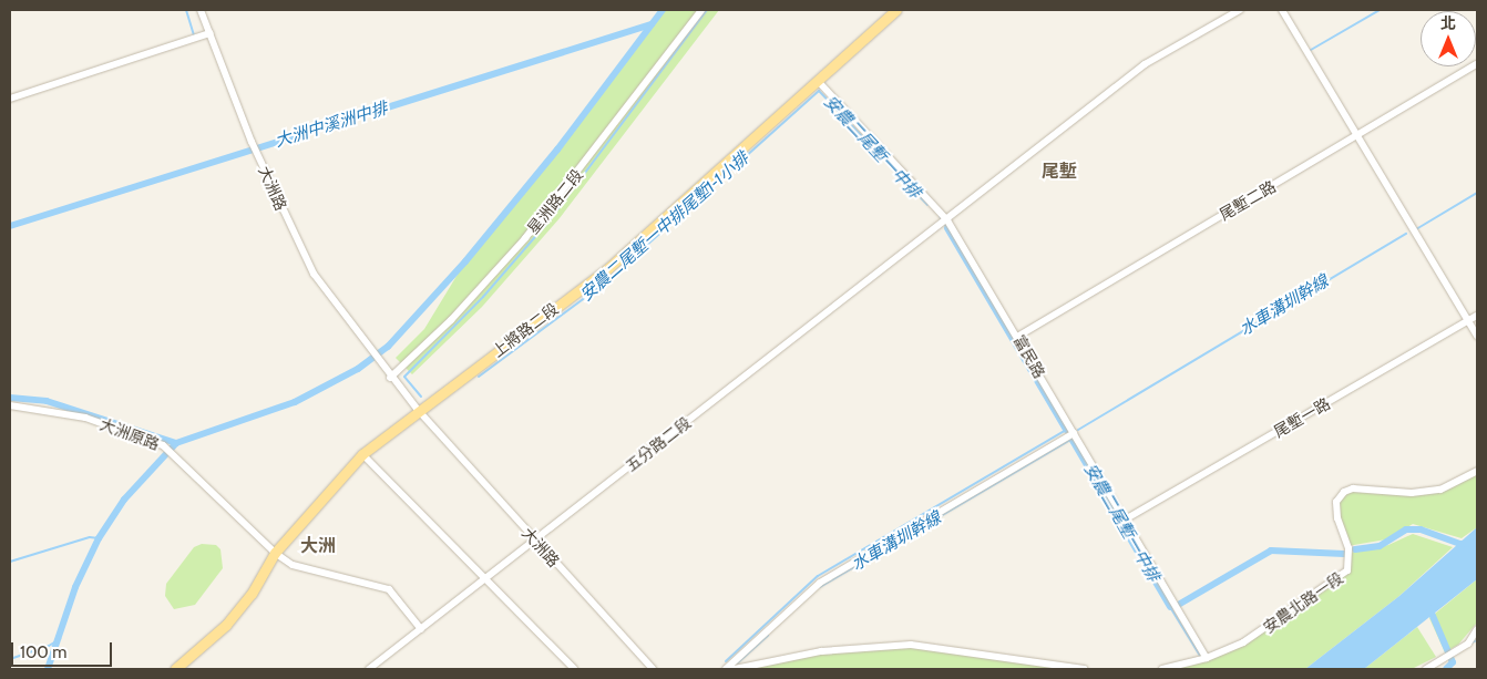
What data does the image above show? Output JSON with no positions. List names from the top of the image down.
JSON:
{
  "streets": {
    "main road": ["上將路二段"],
    "street": [
      "大洲路",
      "尾塹二路",
      "星洲路二段",
      "富民路",
      "尾塹一路",
      "大洲原路",
      "五分路二段",
      "安農北路一段"
    ]
  },
  "crossings": [
    ["大洲路", "星洲路二段"],
    ["大洲路", "上將路二段"],
    ["大洲路", "五分路二段"],
    ["尾塹二路", "富民路"],
    ["上將路二段", "富民路"],
    ["上將路二段", "大洲原路"],
    ["富民路", "尾塹一路"],
    ["富民路", "五分路二段"],
    ["富民路", "安農北路一段"]
  ],
  "districts": ["尾塹", "大洲"],
  "water": [
    "大洲中溪洲中排",
    "安農二尾塹一中排",
    "安農二尾塹一中排尾塹1-1小排",
    "水車溝圳幹線"
  ],
  "scale_bar": "100 m",
  "north": "top"
}
